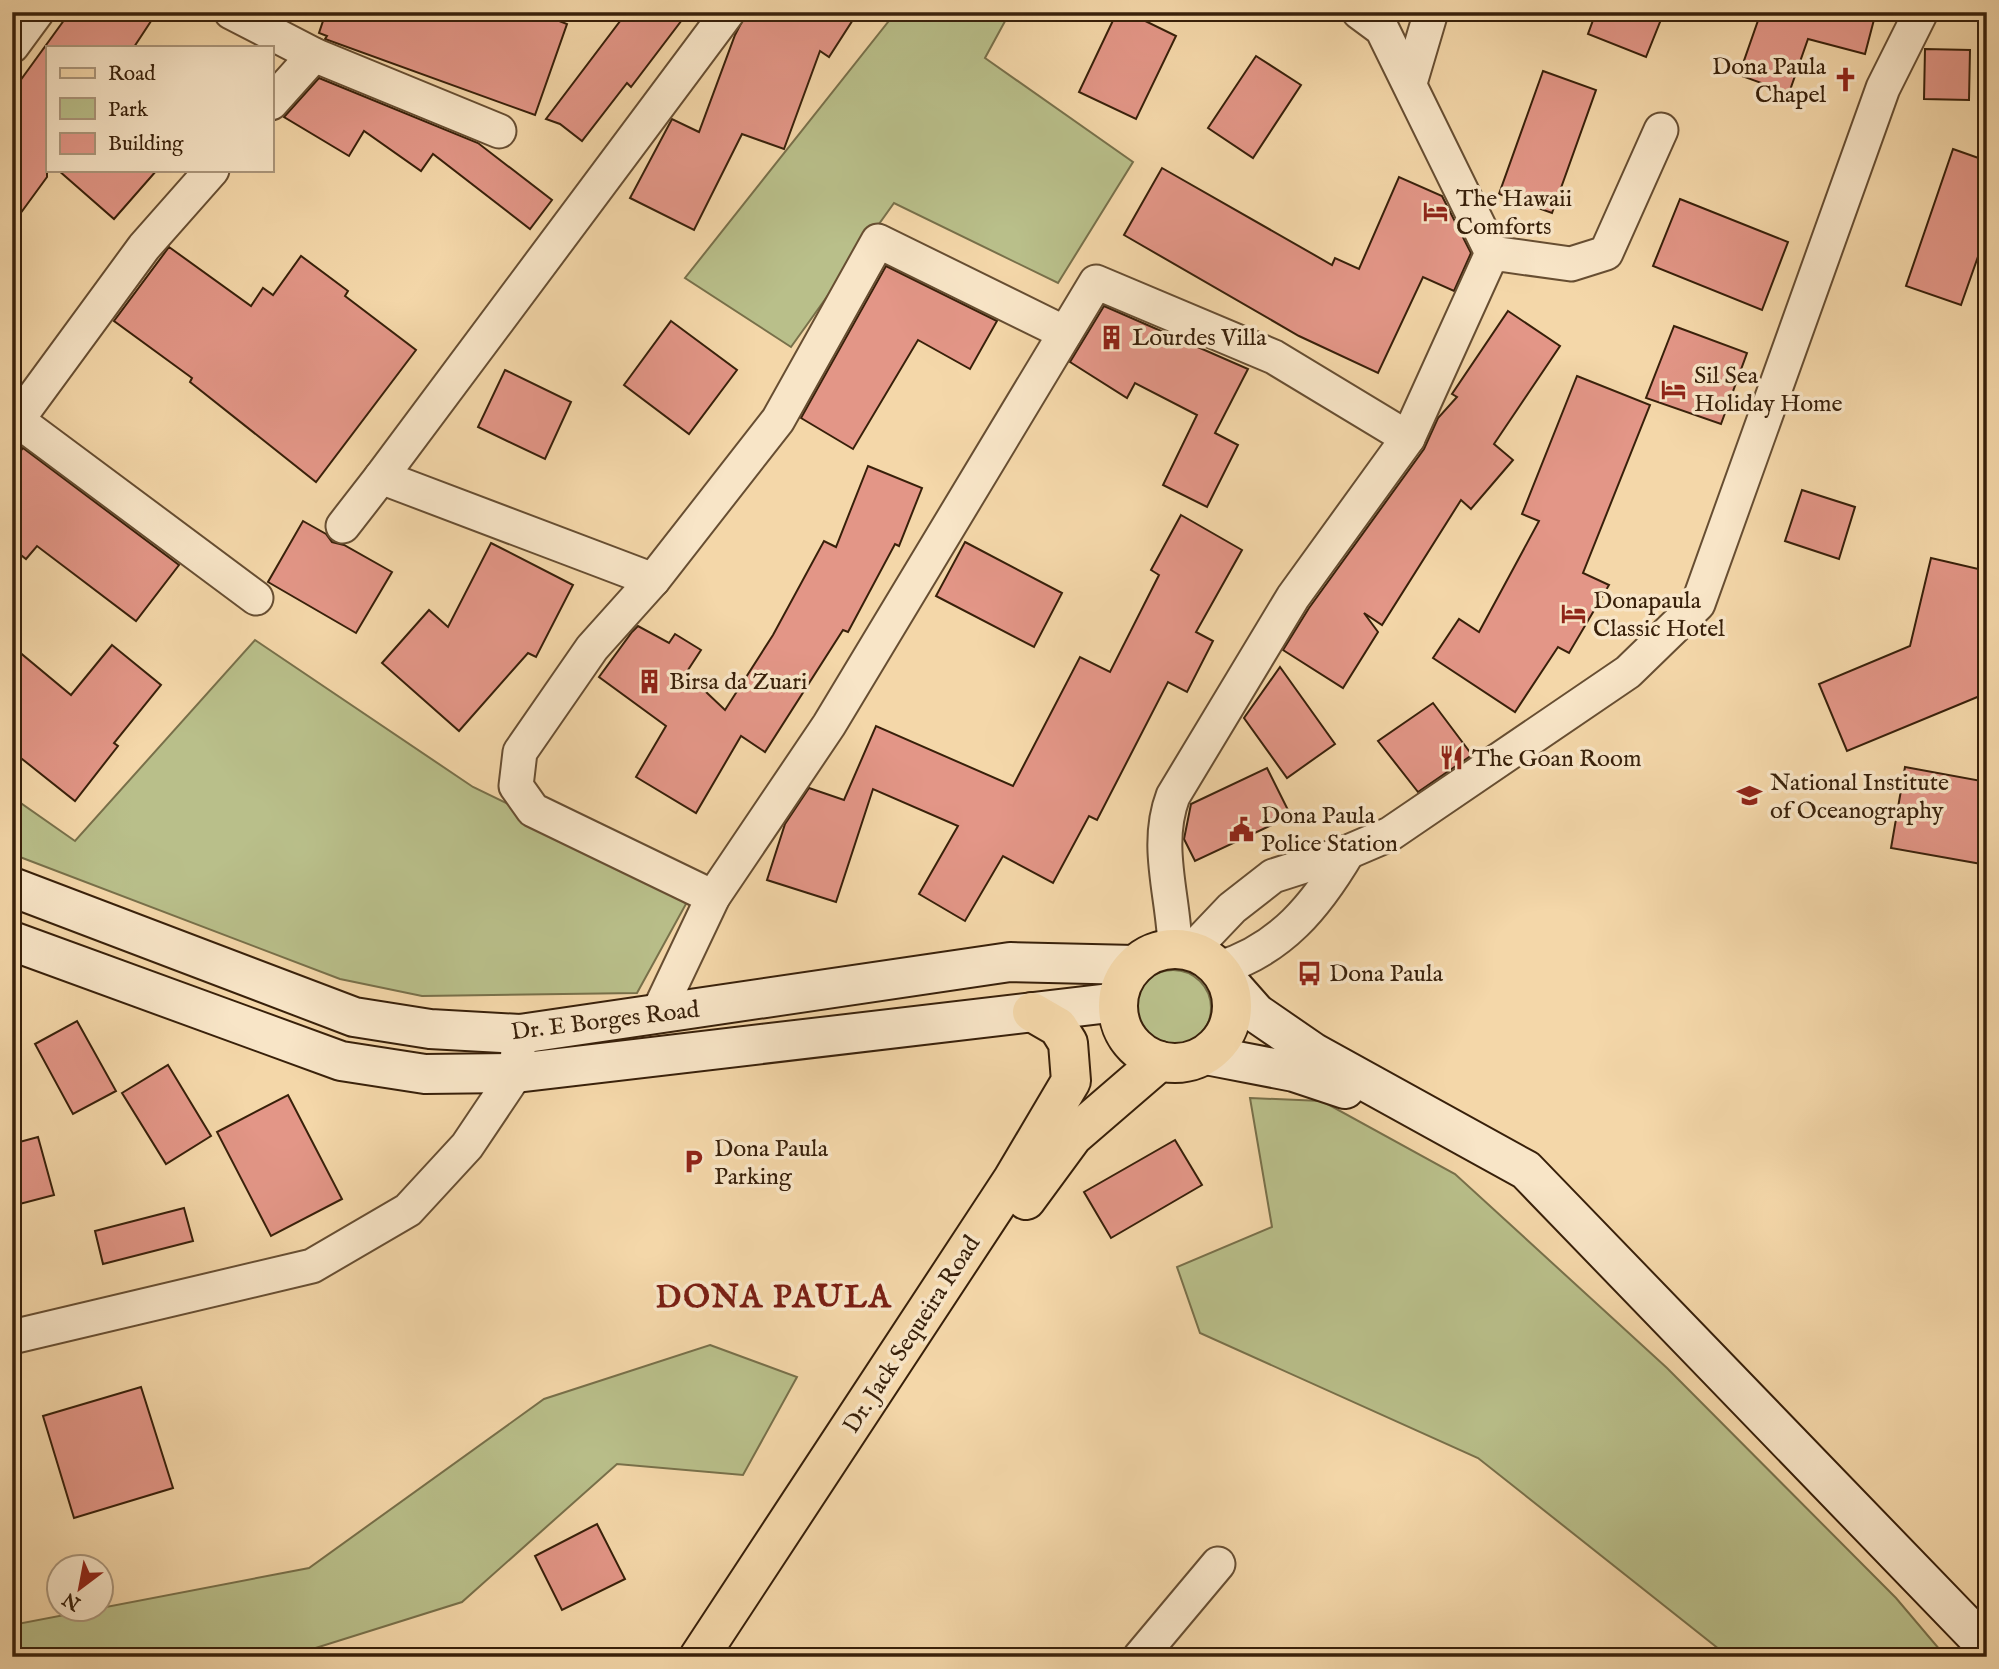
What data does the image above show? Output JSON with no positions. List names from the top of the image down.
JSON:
{
  "streets": {
    "main road": ["Dr. E Borges Road", "Dr. Jack Sequeira Road"]
  },
  "crossings": [
    ["Dr. E Borges Road", "Dr. Jack Sequeira Road"]
  ],
  "districts": ["DONA PAULA"],
  "places": {
    "church": ["Dona Paula Chapel"],
    "hotel": ["The Hawaii Comforts", "Sil Sea Holiday Home", "Donapaula Classic Hotel"],
    "building": ["Lourdes Villa", "Birsa da Zuari"],
    "restaurant": ["The Goan Room"],
    "school or university": ["National Institute of Oceanography"],
    "public building": ["Dona Paula Police Station"],
    "bus stop": ["Dona Paula"],
    "parking": ["Dona Paula Parking"]
  },
  "legend": ["Road", "Park", "Building"],
  "north": "bottom left"
}
